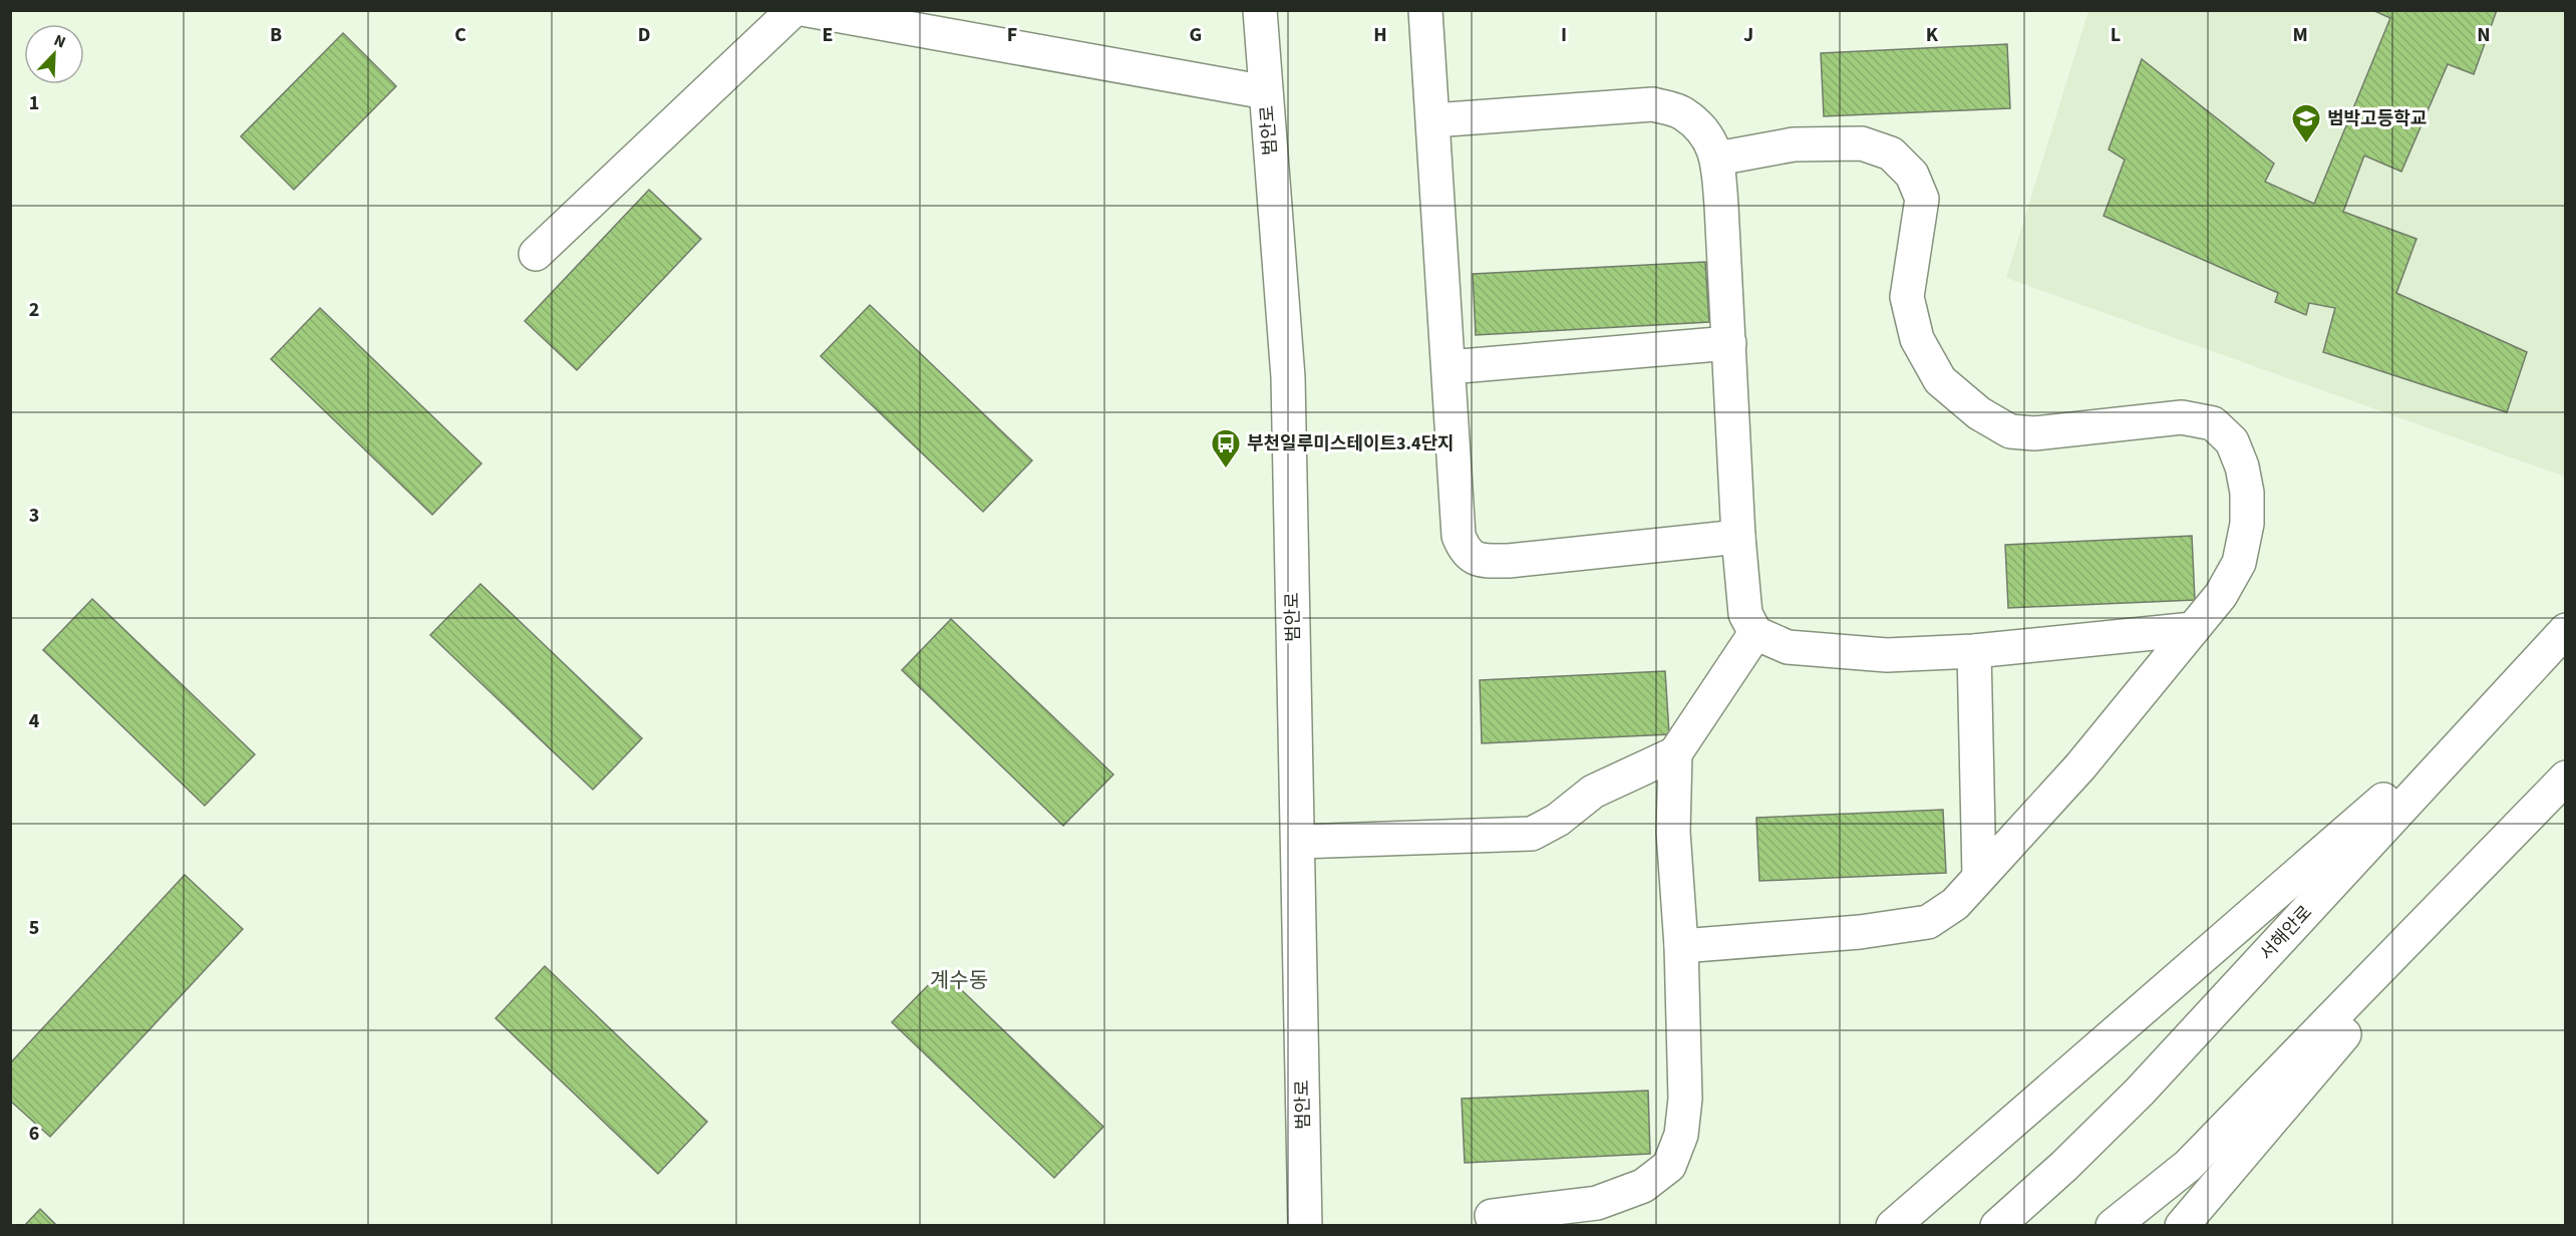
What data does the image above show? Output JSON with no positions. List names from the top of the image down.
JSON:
{
  "streets": {
    "street": ["범안로", "서해안로"]
  },
  "districts": ["계수동"],
  "places": {
    "school or university": ["범박고등학교"],
    "bus stop": ["부천일루미스테이트3.4단지"]
  },
  "north": "top right",
  "grid": {
    "columns": [
      "B",
      "C",
      "D",
      "E",
      "F",
      "G",
      "H",
      "I",
      "J",
      "K",
      "L",
      "M",
      "N"
    ],
    "rows": [
      "1",
      "2",
      "3",
      "4",
      "5",
      "6"
    ]
  }
}
